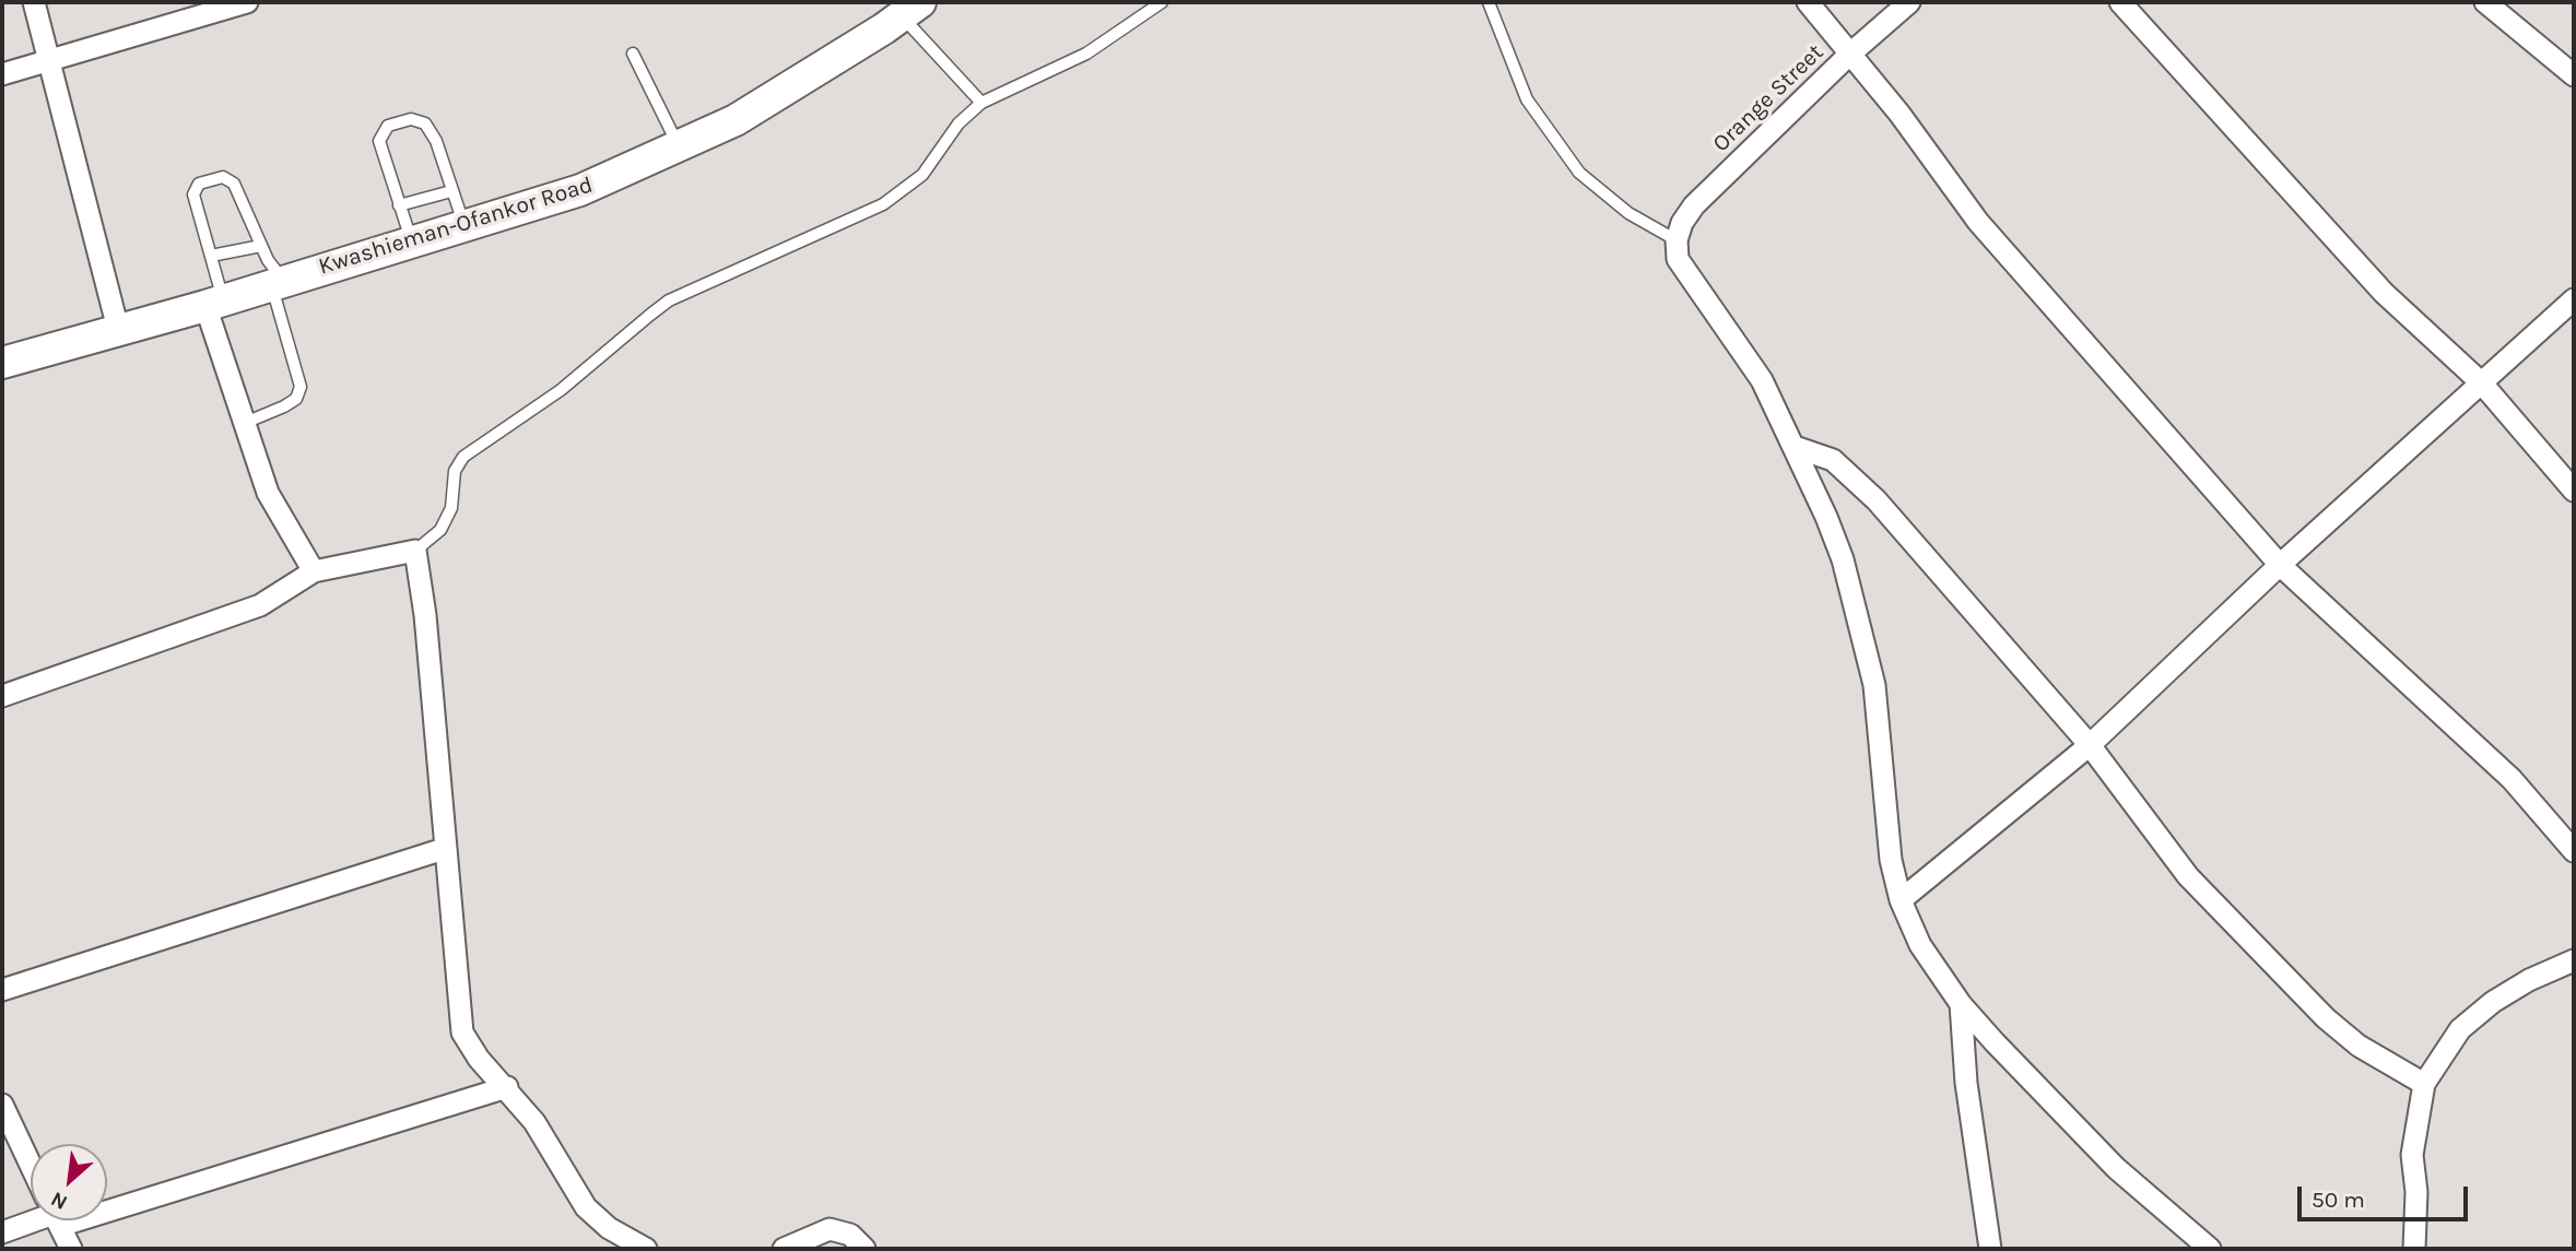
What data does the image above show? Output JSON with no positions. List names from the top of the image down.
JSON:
{
  "streets": {
    "main road": ["Kwashieman-Ofankor Road"],
    "street": ["Orange Street"]
  },
  "scale_bar": "50 m",
  "north": "bottom left"
}
